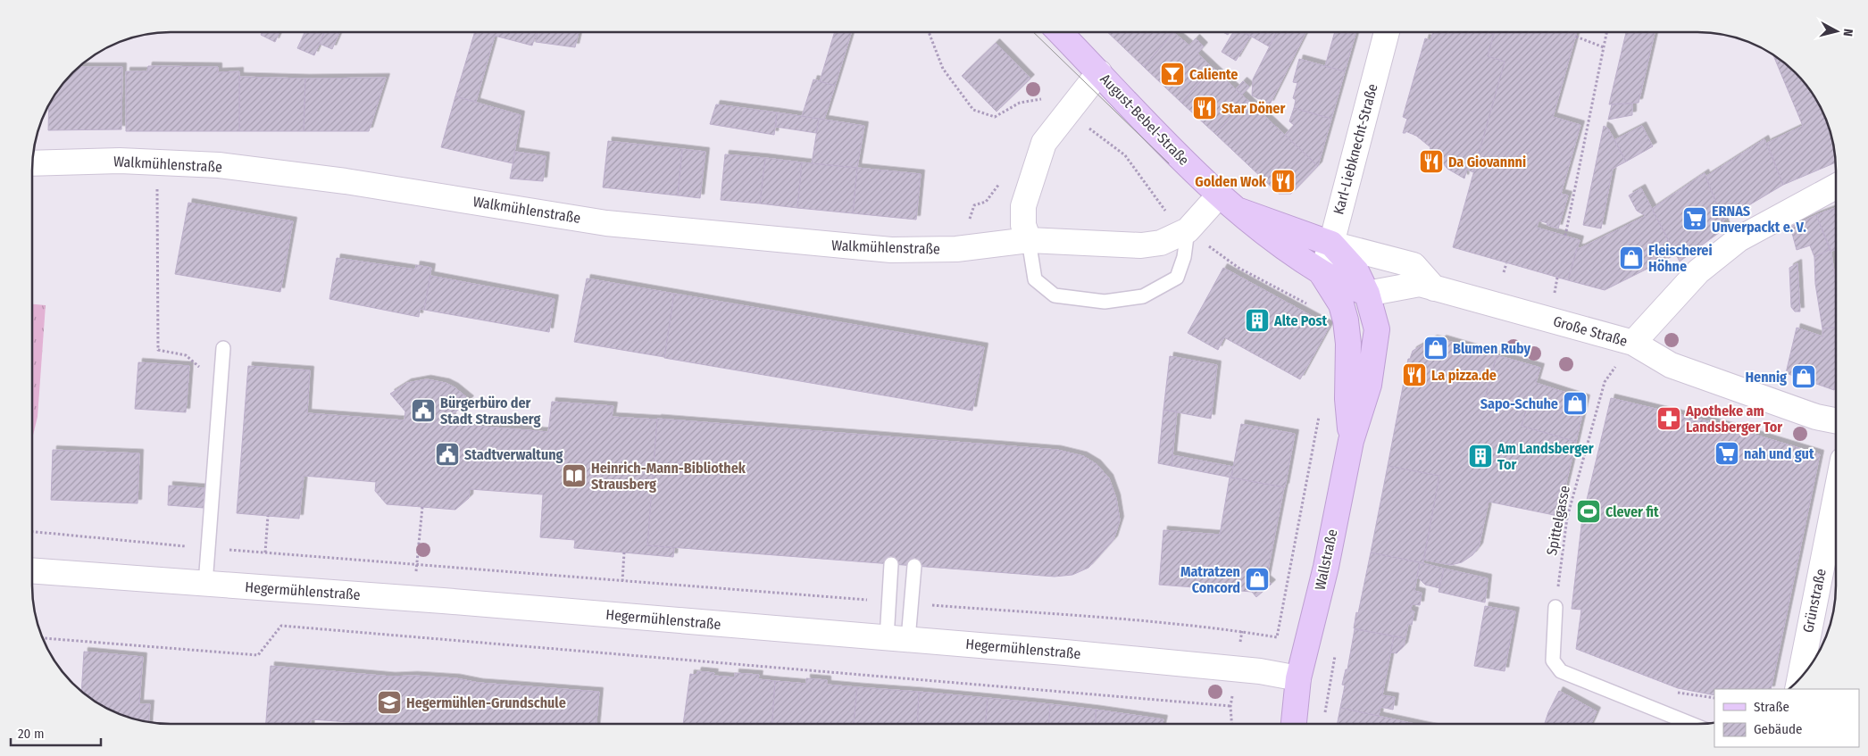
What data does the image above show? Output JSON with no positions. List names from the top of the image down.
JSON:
{
  "streets": {
    "street": [
      "August-Bebel-Straße",
      "Karl-Liebknecht-Straße",
      "Walkmühlenstraße",
      "Große Straße",
      "Wallstraße",
      "Hegermühlenstraße",
      "Grünstraße"
    ],
    "path": ["Spittelgasse"]
  },
  "crossings": [
    ["August-Bebel-Straße", "Karl-Liebknecht-Straße"],
    ["August-Bebel-Straße", "Walkmühlenstraße"],
    ["August-Bebel-Straße", "Große Straße"],
    ["August-Bebel-Straße", "Wallstraße"],
    ["Karl-Liebknecht-Straße", "Wallstraße"],
    ["Große Straße", "Spittelgasse"],
    ["Große Straße", "Wallstraße"],
    ["Wallstraße", "Hegermühlenstraße"]
  ],
  "places": {
    "bar": ["Caliente"],
    "restaurant": [
      "Star Döner",
      "Da Giovannni",
      "Golden Wok",
      "La pizza.de"
    ],
    "supermarket": ["ERNAS Unverpackt e. V.", "nah und gut"],
    "shop": [
      "Fleischerei Höhne",
      "Blumen Ruby",
      "Hennig",
      "Sapo-Schuhe",
      "Matratzen Concord"
    ],
    "building": ["Alte Post", "Am Landsberger Tor"],
    "public building": ["Bürgerbüro der Stadt Strausberg", "Stadtverwaltung"],
    "pharmacy": ["Apotheke am Landsberger Tor"],
    "library": ["Heinrich-Mann-Bibliothek Strausberg"],
    "sports": ["Clever fit"],
    "school or university": ["Hegermühlen-Grundschule"]
  },
  "legend": ["Straße", "Gebäude"],
  "scale_bar": "20 m",
  "north": "right"
}
